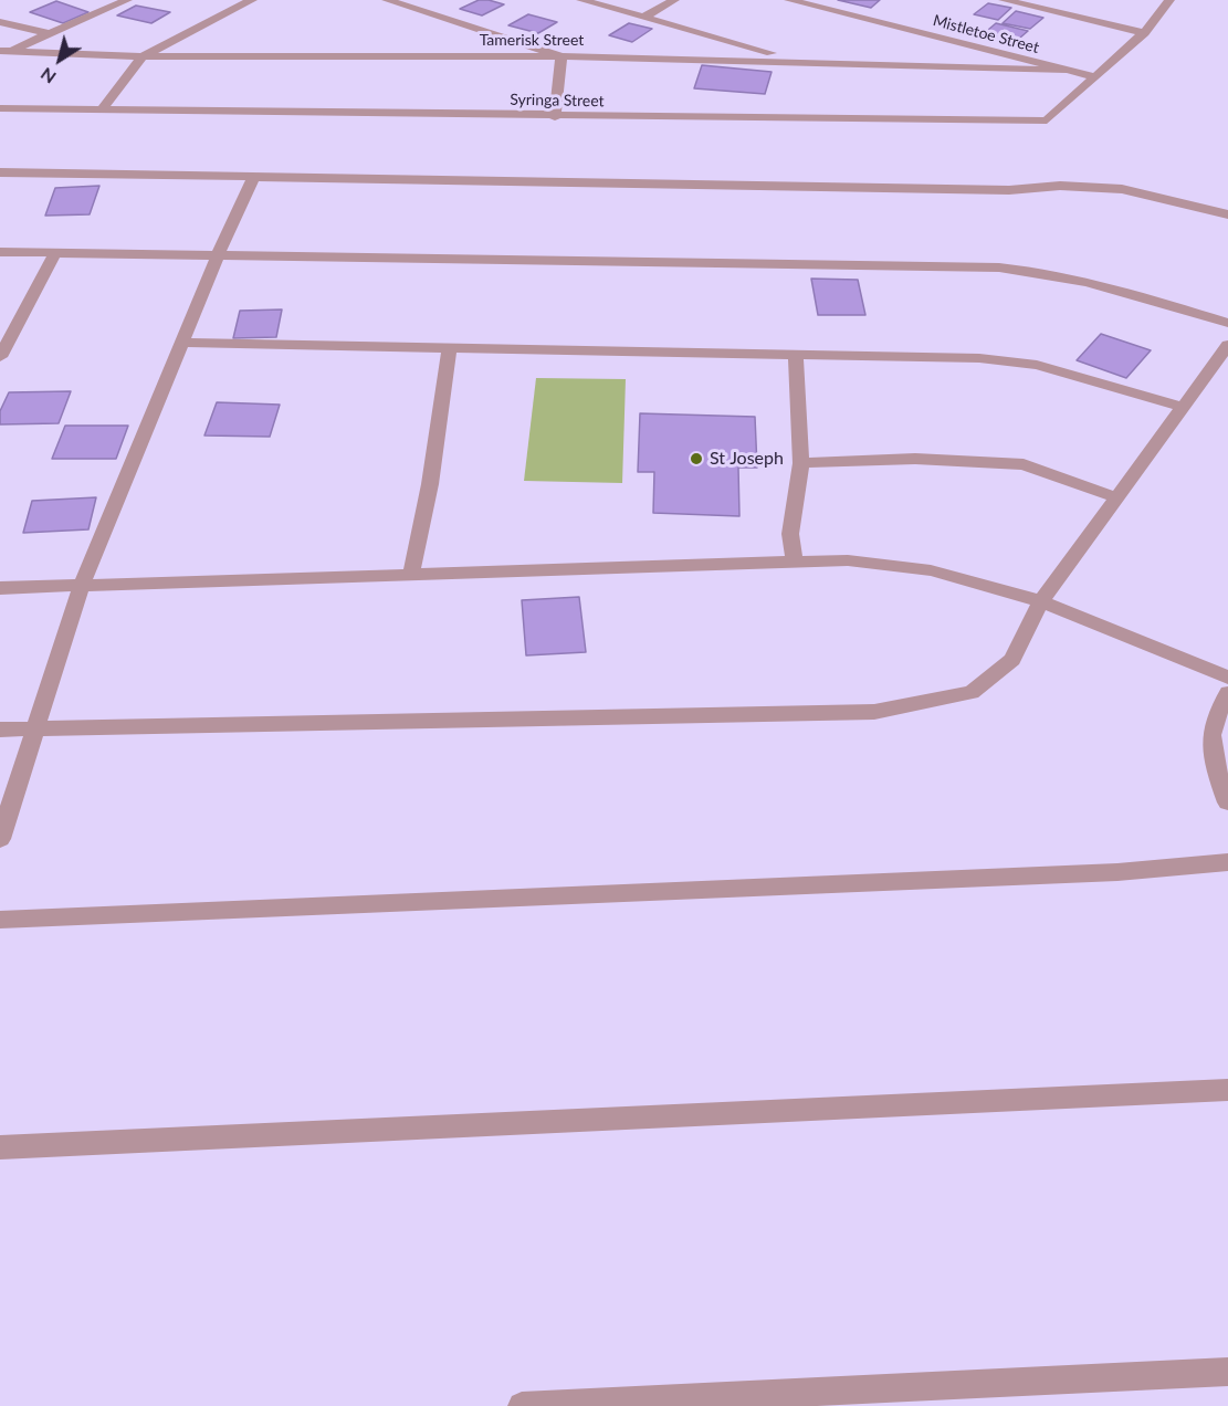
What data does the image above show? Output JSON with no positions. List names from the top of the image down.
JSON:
{
  "streets": {
    "street": ["Mistletoe Street", "Tamerisk Street", "Syringa Street"]
  },
  "crossings": [
    ["Mistletoe Street", "Tamerisk Street"],
    ["Mistletoe Street", "Syringa Street"]
  ],
  "places": ["St Joseph"],
  "north": "bottom left"
}
